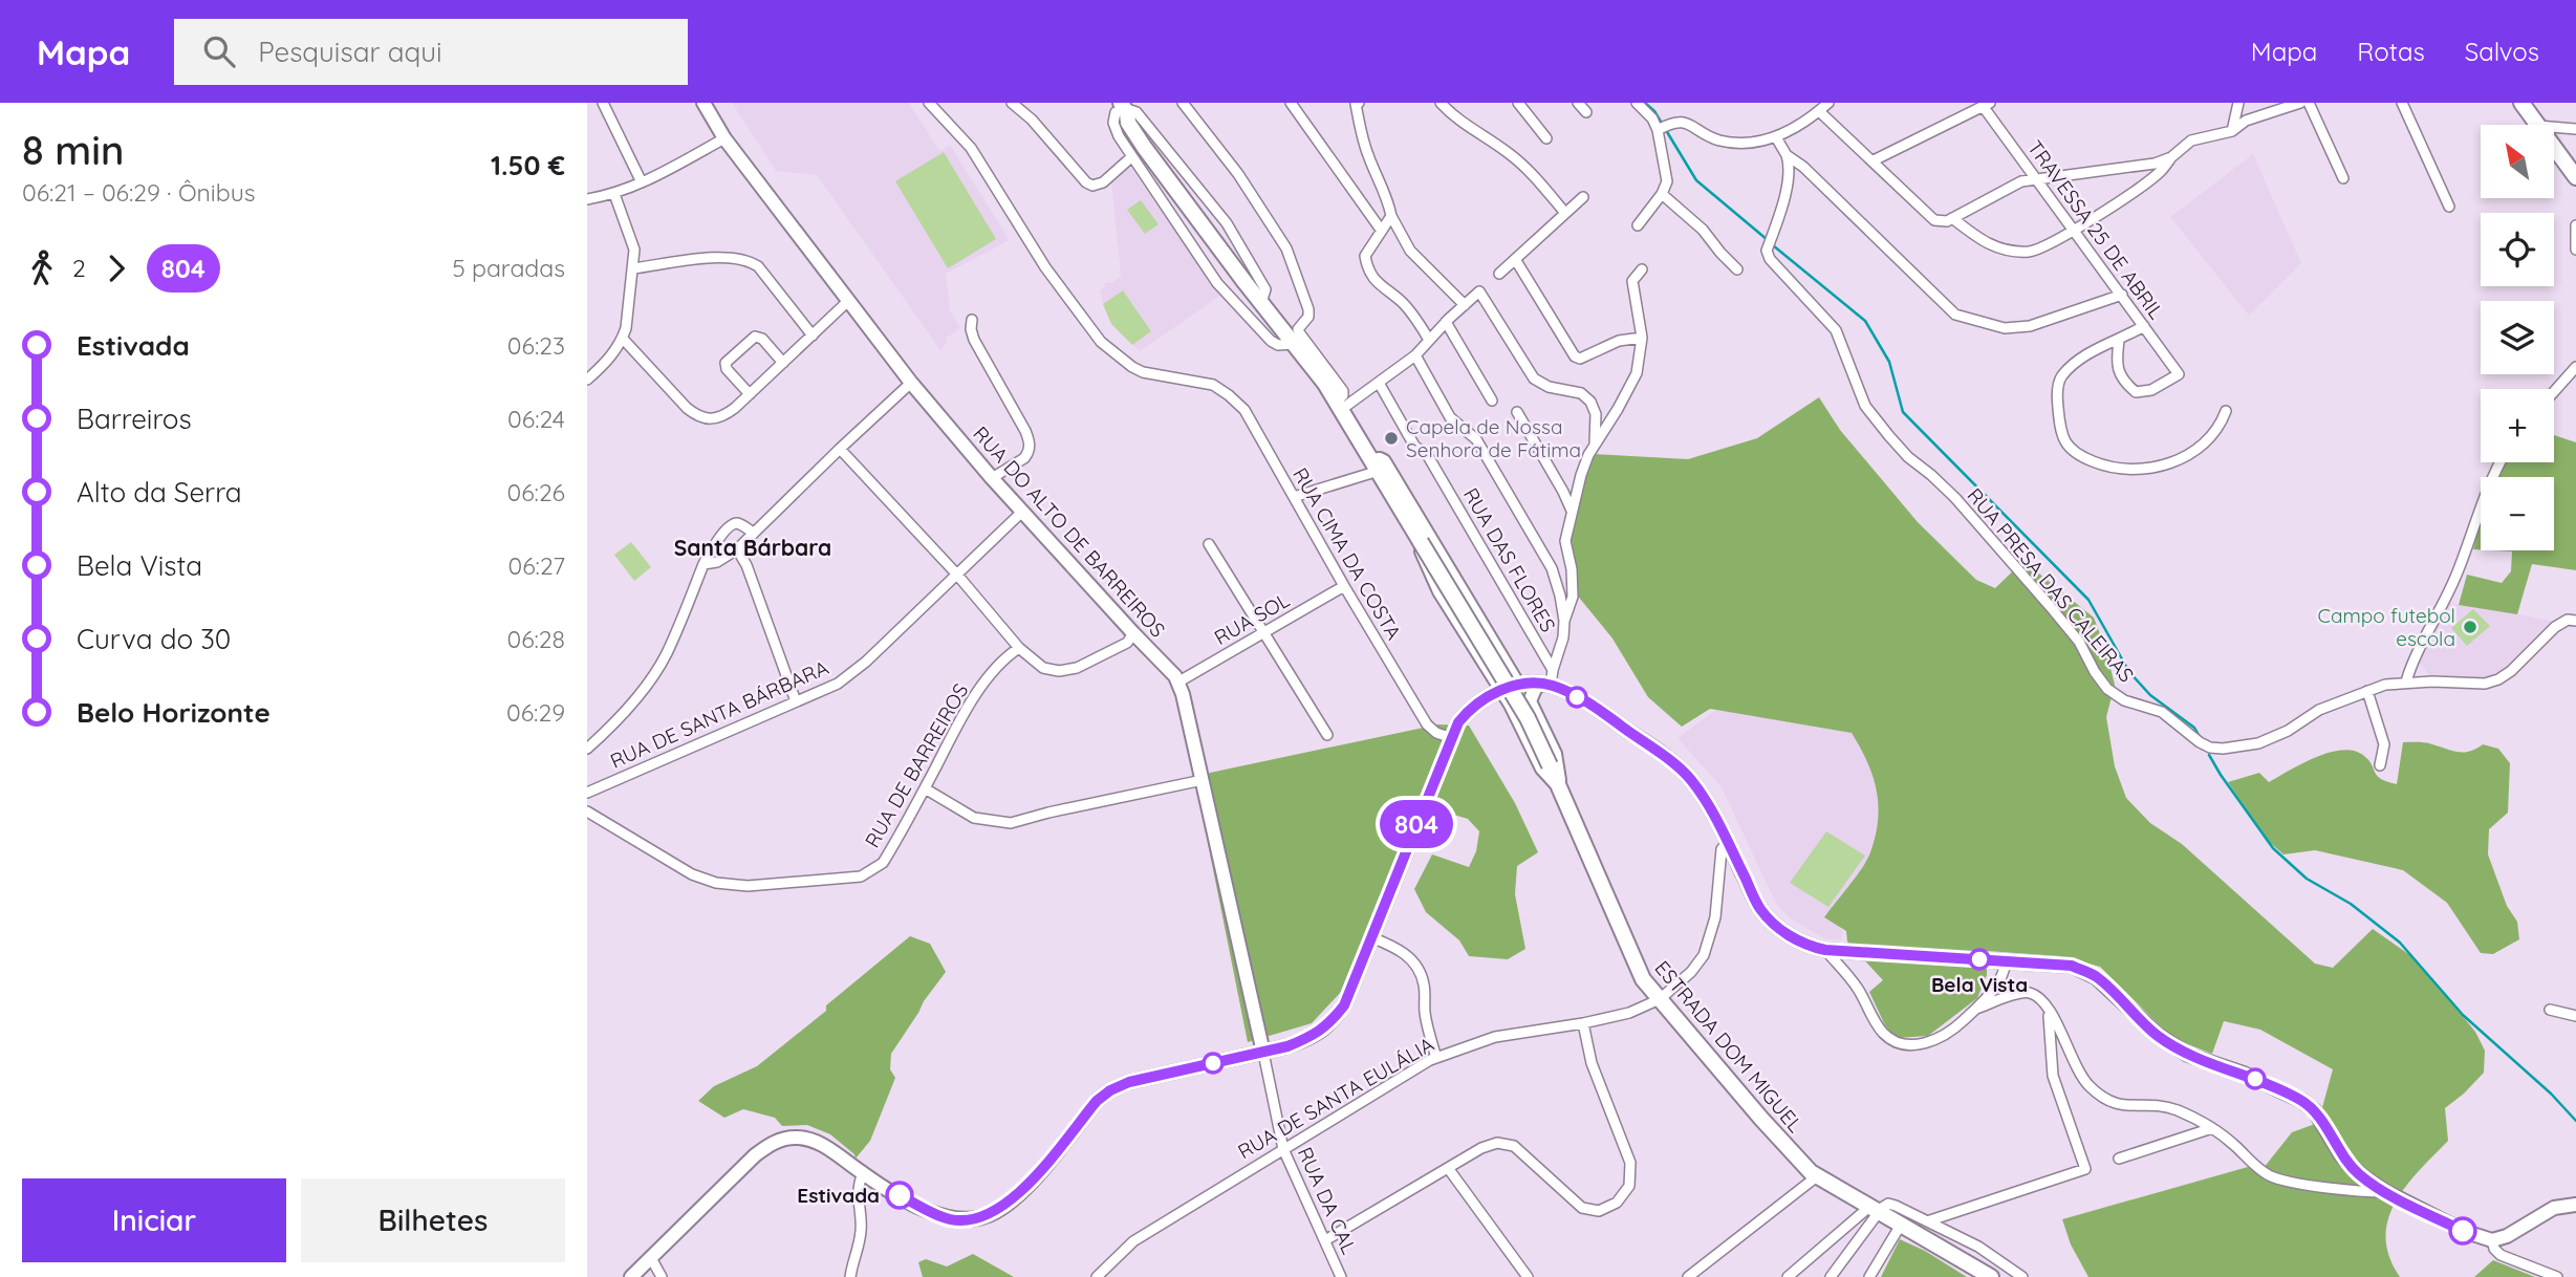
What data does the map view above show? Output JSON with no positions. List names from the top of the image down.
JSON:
{
  "streets": {
    "main road": ["ESTRADA DOM MIGUEL"],
    "street": [
      "TRAVESSA 25 DE ABRIL",
      "RUA DO ALTO DE BARREIROS",
      "RUA CIMA DA COSTA",
      "RUA DAS FLORES",
      "RUA PRESA DAS CALEIRAS",
      "RUA SOL",
      "RUA DE SANTA BÁRBARA",
      "RUA DE BARREIROS",
      "RUA DE SANTA EULÁLIA",
      "RUA DA CAL"
    ]
  },
  "crossings": [
    ["RUA DO ALTO DE BARREIROS", "RUA SOL"],
    ["RUA DO ALTO DE BARREIROS", "RUA DE SANTA BÁRBARA"],
    ["RUA DO ALTO DE BARREIROS", "RUA DA CAL"],
    ["RUA CIMA DA COSTA", "RUA SOL"],
    ["ESTRADA DOM MIGUEL", "RUA DE SANTA EULÁLIA"],
    ["RUA DE SANTA EULÁLIA", "RUA DA CAL"]
  ],
  "districts": ["Santa Bárbara"],
  "places": [
    "Capela de Nossa Senhora de Fátima",
    "Campo futebol escola",
    "Bela Vista",
    "Estivada"
  ],
  "lines": ["bus line 804"],
  "north": "top left",
  "page": {
    "header": "Mapa",
    "search": "Pesquisar aqui",
    "nav": ["Mapa", "Rotas", "Salvos"],
    "heading": ["8 min", "06:21 – 06:29 · Ônibus", "1.50 €"],
    "on_map": "804",
    "map_buttons": ["+", "−"],
    "legs": ["2", "804", "5 paradas"],
    "list": [
      {
        "name": "Estivada",
        "value": "06:23"
      },
      {
        "name": "Barreiros",
        "value": "06:24"
      },
      {
        "name": "Alto da Serra",
        "value": "06:26"
      },
      {
        "name": "Bela Vista",
        "value": "06:27"
      },
      {
        "name": "Curva do 30",
        "value": "06:28"
      },
      {
        "name": "Belo Horizonte",
        "value": "06:29"
      }
    ],
    "buttons": ["Iniciar", "Bilhetes"]
  }
}
